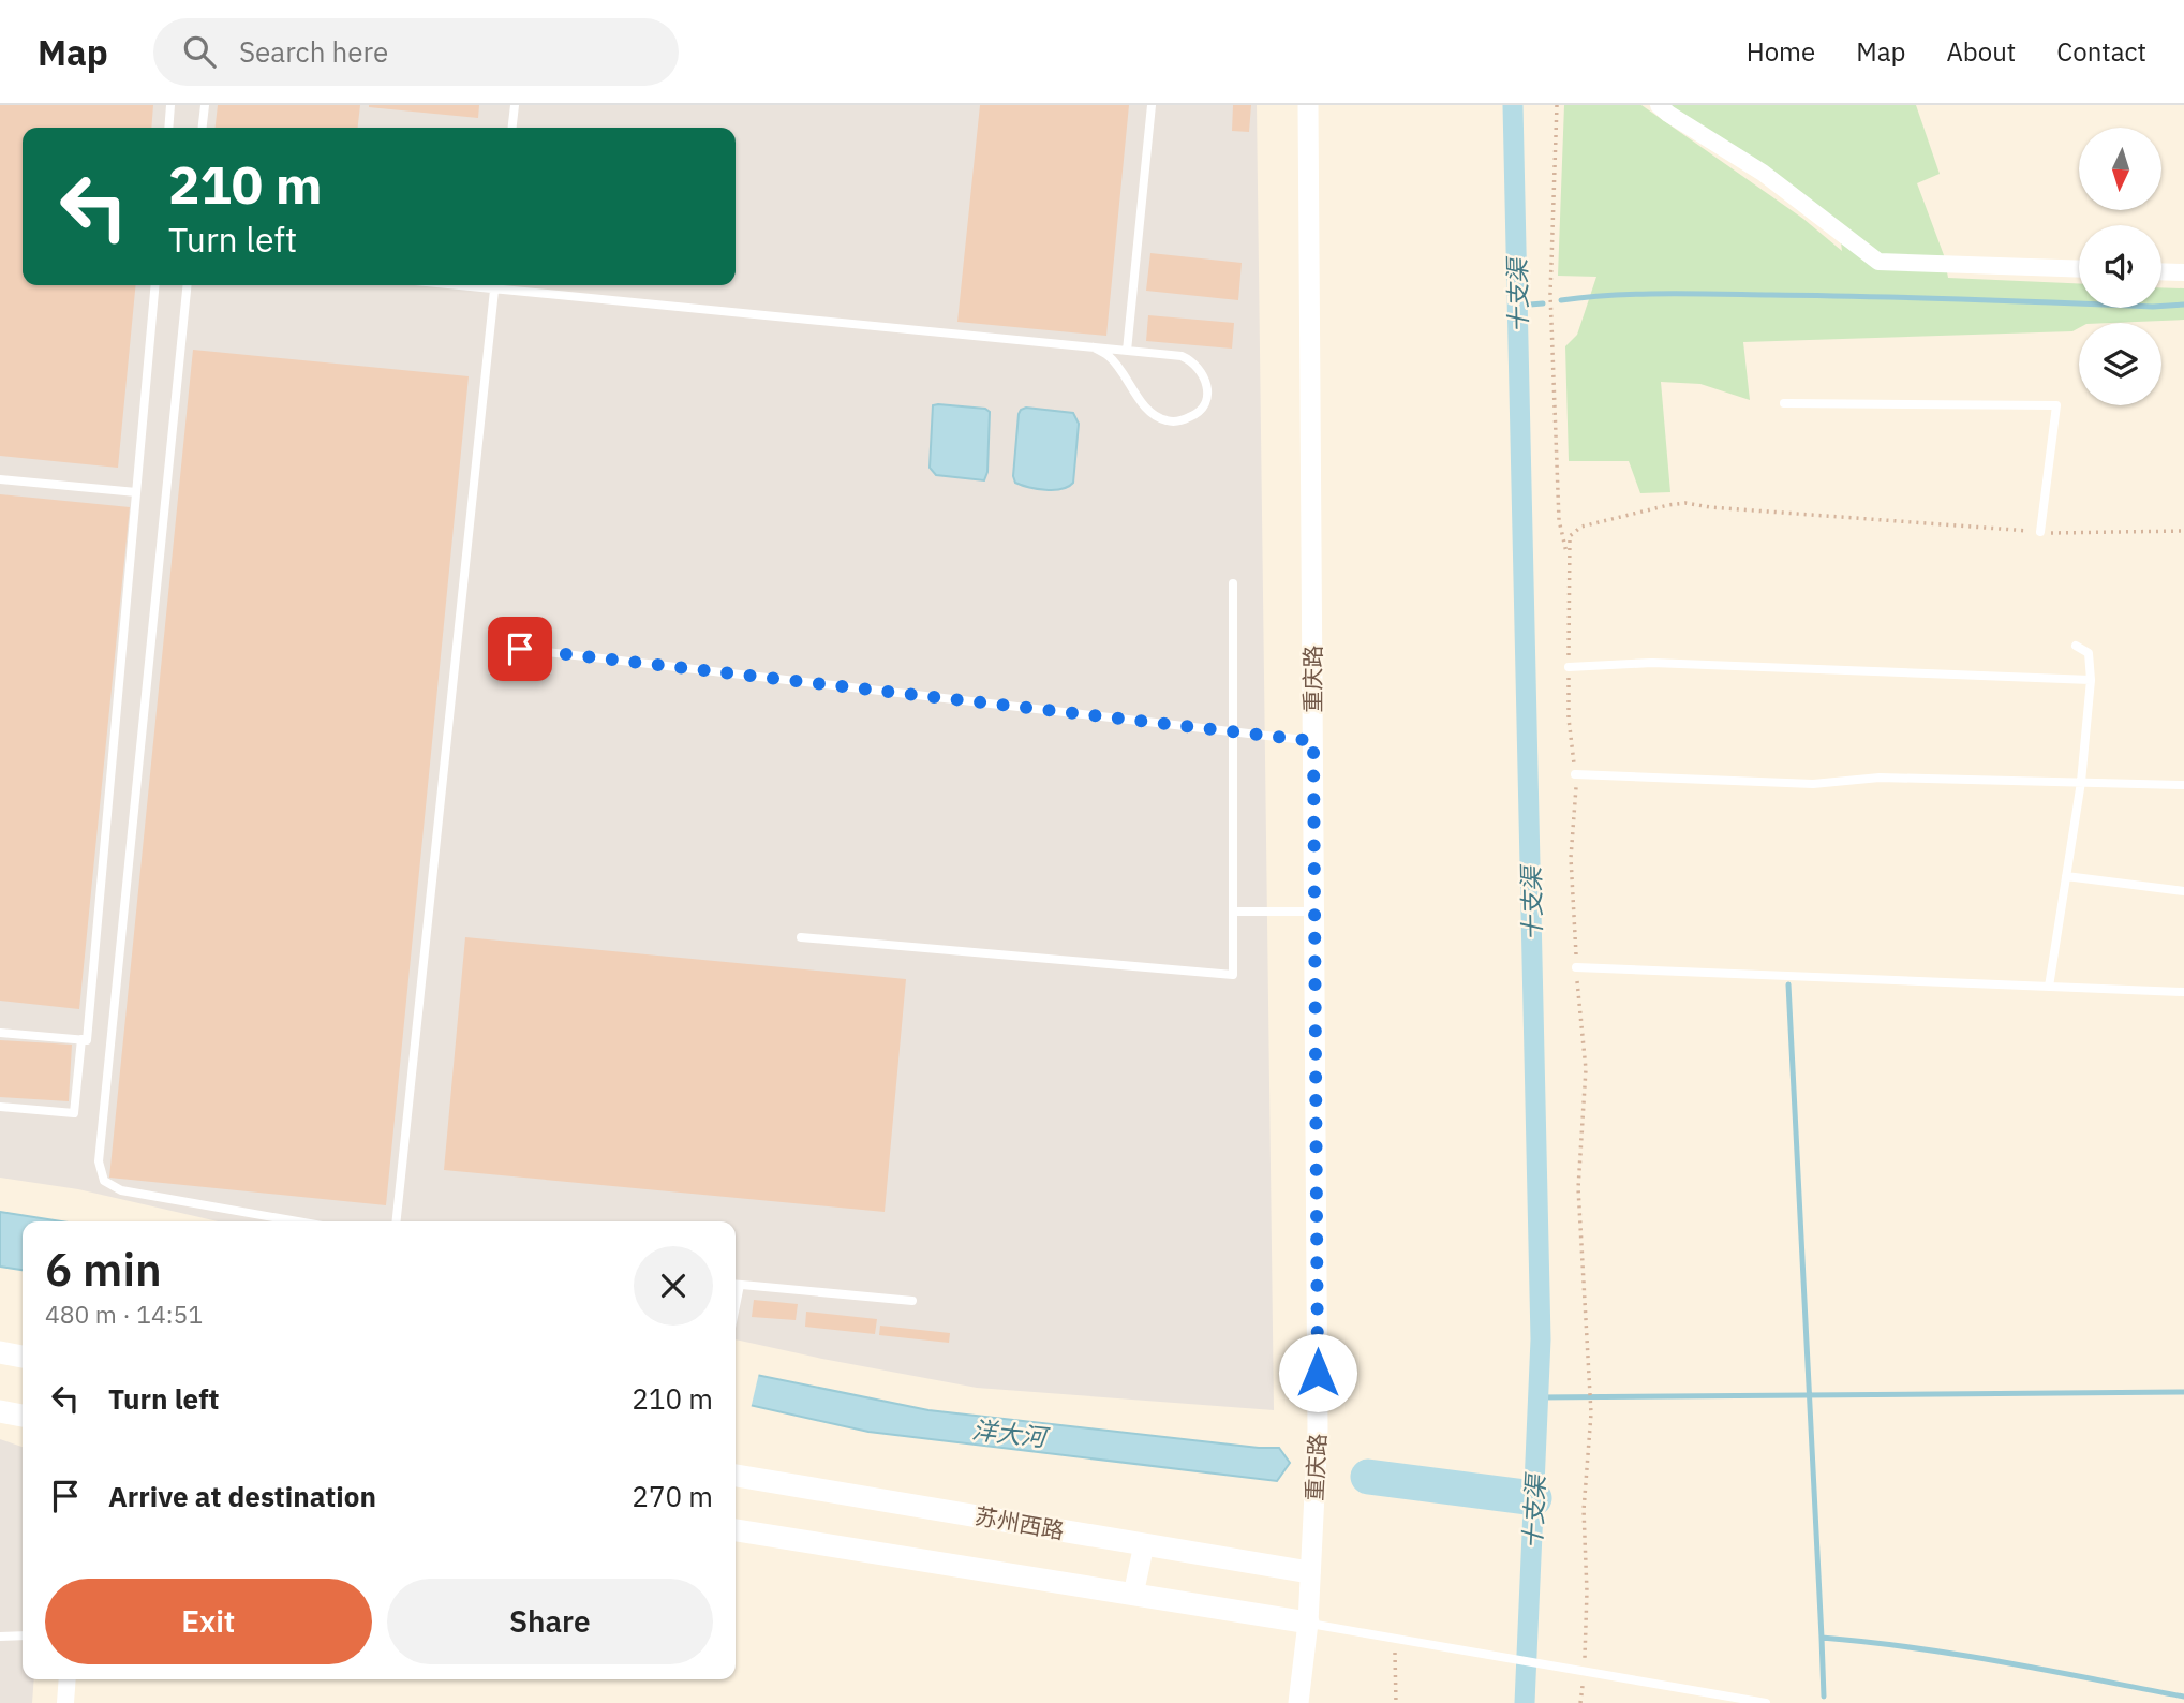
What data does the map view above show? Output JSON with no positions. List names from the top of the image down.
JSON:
{
  "streets": {
    "main road": ["苏州西路"],
    "street": ["重庆路"]
  },
  "crossings": [
    ["重庆路", "苏州西路"]
  ],
  "water": ["十支渠", "洋大河"],
  "north": "bottom",
  "page": {
    "header": "Map",
    "search": "Search here",
    "nav": [
      "Home",
      "Map",
      "About",
      "Contact"
    ],
    "turn": ["210 m", "Turn left"],
    "heading": ["6 min", "480 m · 14:51"],
    "list": [
      {
        "name": "Turn left",
        "value": "210 m"
      },
      {
        "name": "Arrive at destination",
        "value": "270 m"
      }
    ],
    "buttons": ["Exit", "Share"]
  }
}
